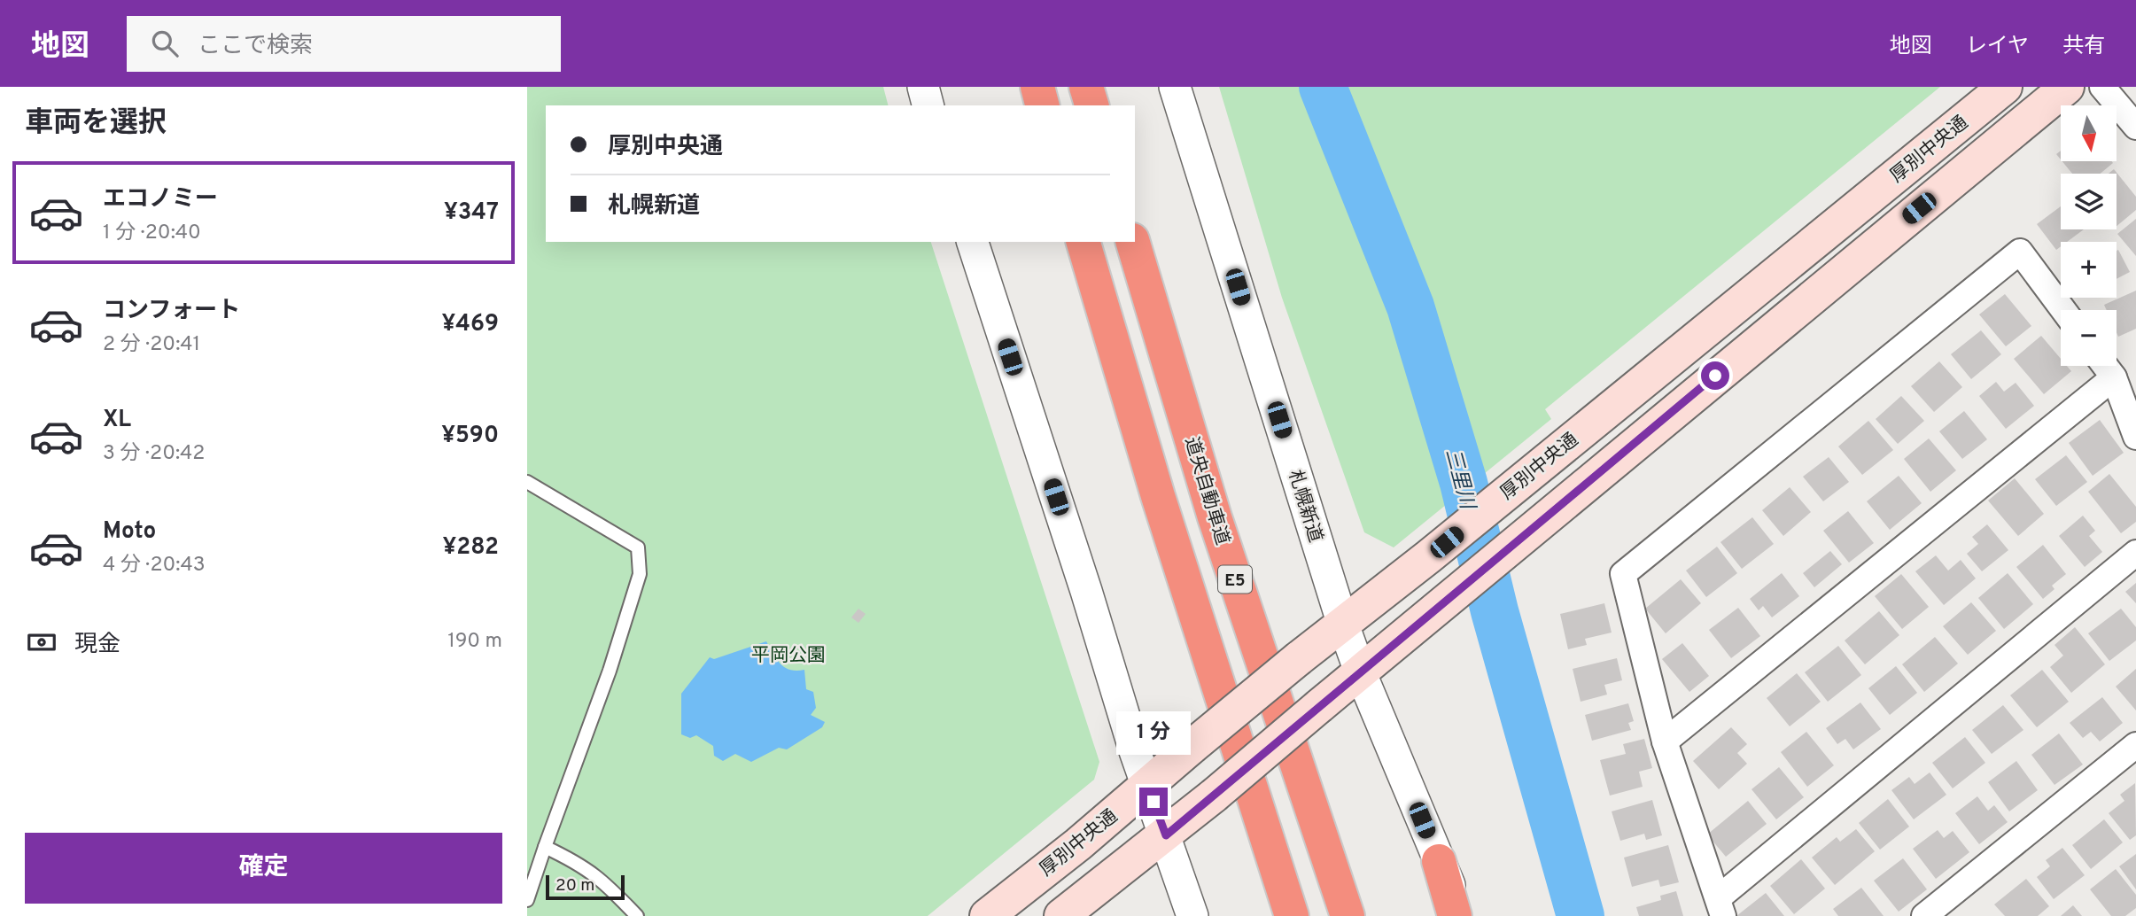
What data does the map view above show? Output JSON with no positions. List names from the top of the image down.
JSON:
{
  "streets": {
    "highway": ["道央自動車道", "E5"],
    "main road": ["厚別中央通"],
    "street": ["札幌新道"]
  },
  "crossings": [
    ["厚別中央通", "札幌新道"]
  ],
  "water": ["三里川"],
  "parks": ["平岡公園"],
  "scale_bar": "20 m",
  "north": "bottom",
  "page": {
    "header": "地図",
    "search": "ここで検索",
    "nav": ["地図", "レイヤ", "共有"],
    "heading": "車両を選択",
    "map_buttons": ["+", "−"],
    "banner": ["厚別中央通", "札幌新道"],
    "list": [
      {
        "name": "エコノミー",
        "note": "1 分 · 20:40",
        "value": "¥347"
      },
      {
        "name": "コンフォート",
        "note": "2 分 · 20:41",
        "value": "¥469"
      },
      {
        "name": "XL",
        "note": "3 分 · 20:42",
        "value": "¥590"
      },
      {
        "name": "Moto",
        "note": "4 分 · 20:43",
        "value": "¥282"
      }
    ],
    "pay": ["現金", "190 m"],
    "bubble": "1 分",
    "buttons": "確定",
    "scale": "20 m"
  }
}
